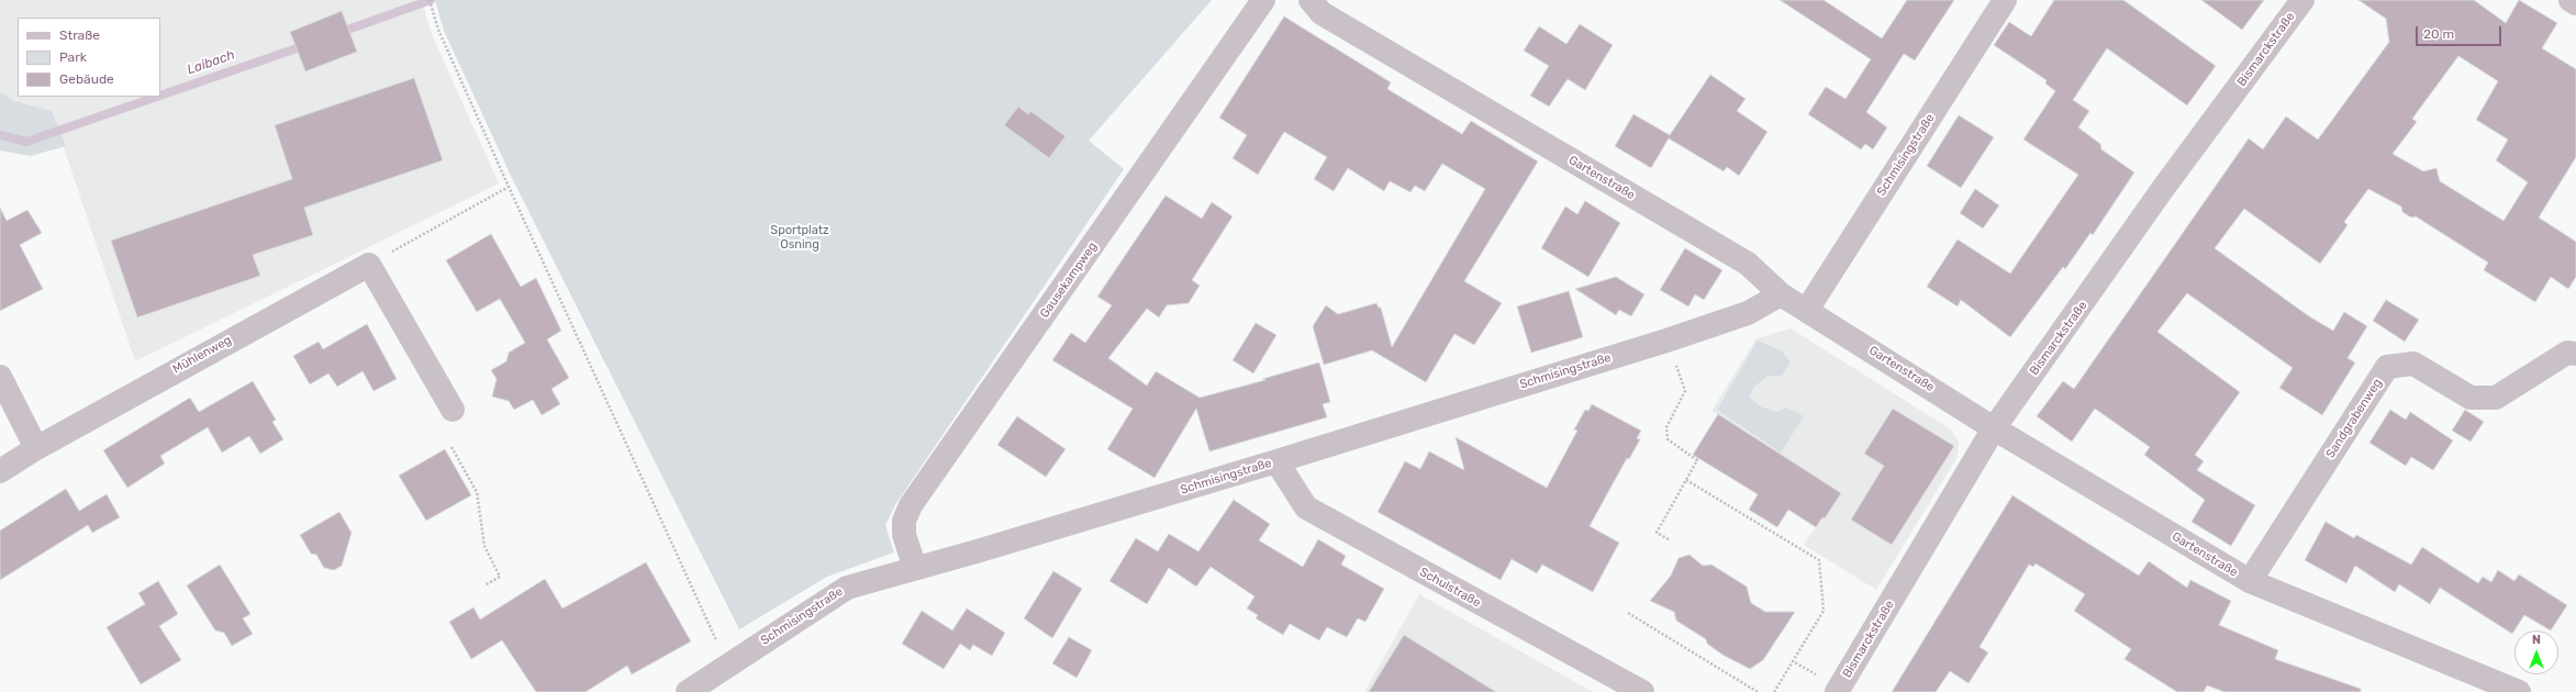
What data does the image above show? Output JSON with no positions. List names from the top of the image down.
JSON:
{
  "streets": {
    "street": [
      "Bismarckstraße",
      "Schmisingstraße",
      "Gartenstraße",
      "Gausekampweg",
      "Mühlenweg",
      "Sandgrabenweg",
      "Schulstraße"
    ]
  },
  "crossings": [
    ["Bismarckstraße", "Gartenstraße"],
    ["Schmisingstraße", "Gartenstraße"],
    ["Schmisingstraße", "Gausekampweg"],
    ["Schmisingstraße", "Schulstraße"],
    ["Gartenstraße", "Sandgrabenweg"]
  ],
  "water": ["Laibach"],
  "parks": ["Sportplatz Osning"],
  "legend": ["Straße", "Park", "Gebäude"],
  "scale_bar": "20 m",
  "north": "top"
}
